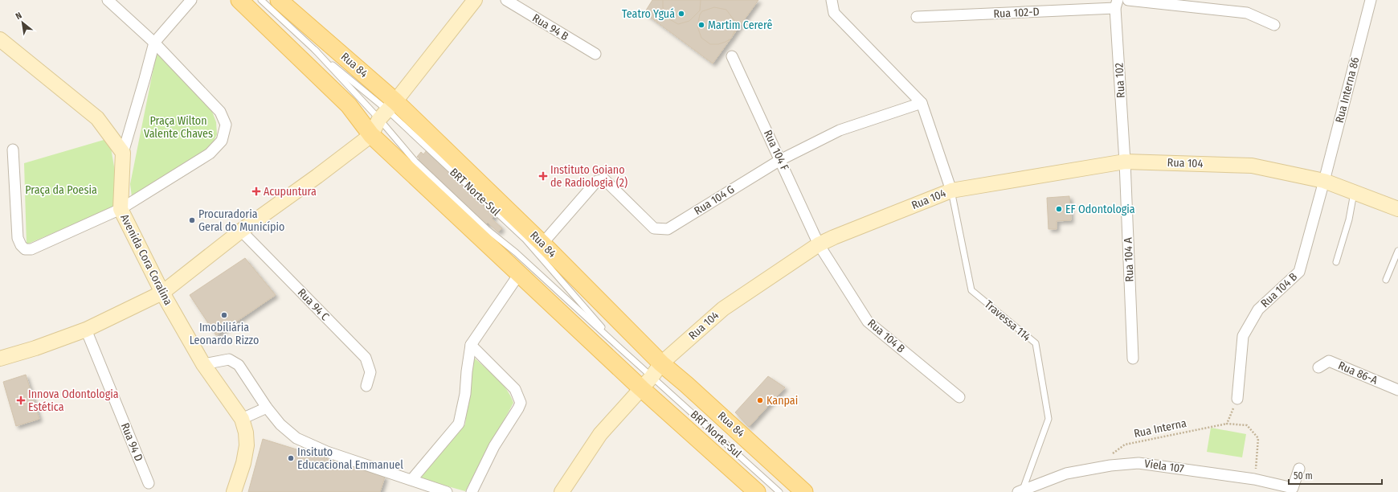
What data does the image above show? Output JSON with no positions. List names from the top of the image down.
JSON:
{
  "streets": {
    "main road": ["Rua 84"],
    "street": [
      "Rua 102-D",
      "Rua 94 B",
      "Rua 102",
      "Rua Interna 86",
      "Rua 104 F",
      "Rua 104",
      "Rua 104 G",
      "Avenida Cora Coralina",
      "Rua 104 A",
      "Rua 104 B",
      "Rua 94 C",
      "Rua 86-A",
      "Rua 94 D",
      "Viela 107"
    ],
    "lane": ["BRT Norte-Sul", "Travessa 114"],
    "path": ["Rua Interna"]
  },
  "crossings": [
    ["Rua 102-D", "Rua 102"],
    ["Rua 84", "Rua 104"],
    ["Rua 84", "BRT Norte-Sul"],
    ["Rua 84", "Rua 104 G"],
    ["Rua 102", "Rua 104"],
    ["Rua 102", "Rua 104 A"],
    ["Rua Interna 86", "Rua 104"],
    ["Rua Interna 86", "Rua 104 B"],
    ["Rua 104 F", "Rua 104"],
    ["Rua 104 F", "Rua 104 G"],
    ["Rua 104 F", "Rua 104 B"],
    ["Rua 104", "BRT Norte-Sul"],
    ["Rua 104", "Rua 104 A"],
    ["Rua 104", "Rua 104 B"],
    ["Rua 104", "Travessa 114"],
    ["Travessa 114", "Viela 107"],
    ["Rua Interna", "Viela 107"]
  ],
  "parks": ["Praça Wilton Valente Chaves", "Praça da Poesia"],
  "places": {
    "other": [
      "Teatro Yguá",
      "Martim Cererê",
      "EF Odontologia",
      "Procuradoria Geral do Município",
      "Imobiliária Leonardo Rizzo",
      "Kanpai",
      "Insituto Educacional Emmanuel"
    ],
    "health": ["Instituto Goiano de Radiologia (2)", "Acupuntura", "Innova Odontologia Estética"]
  },
  "scale_bar": "50 m",
  "north": "top left"
}
